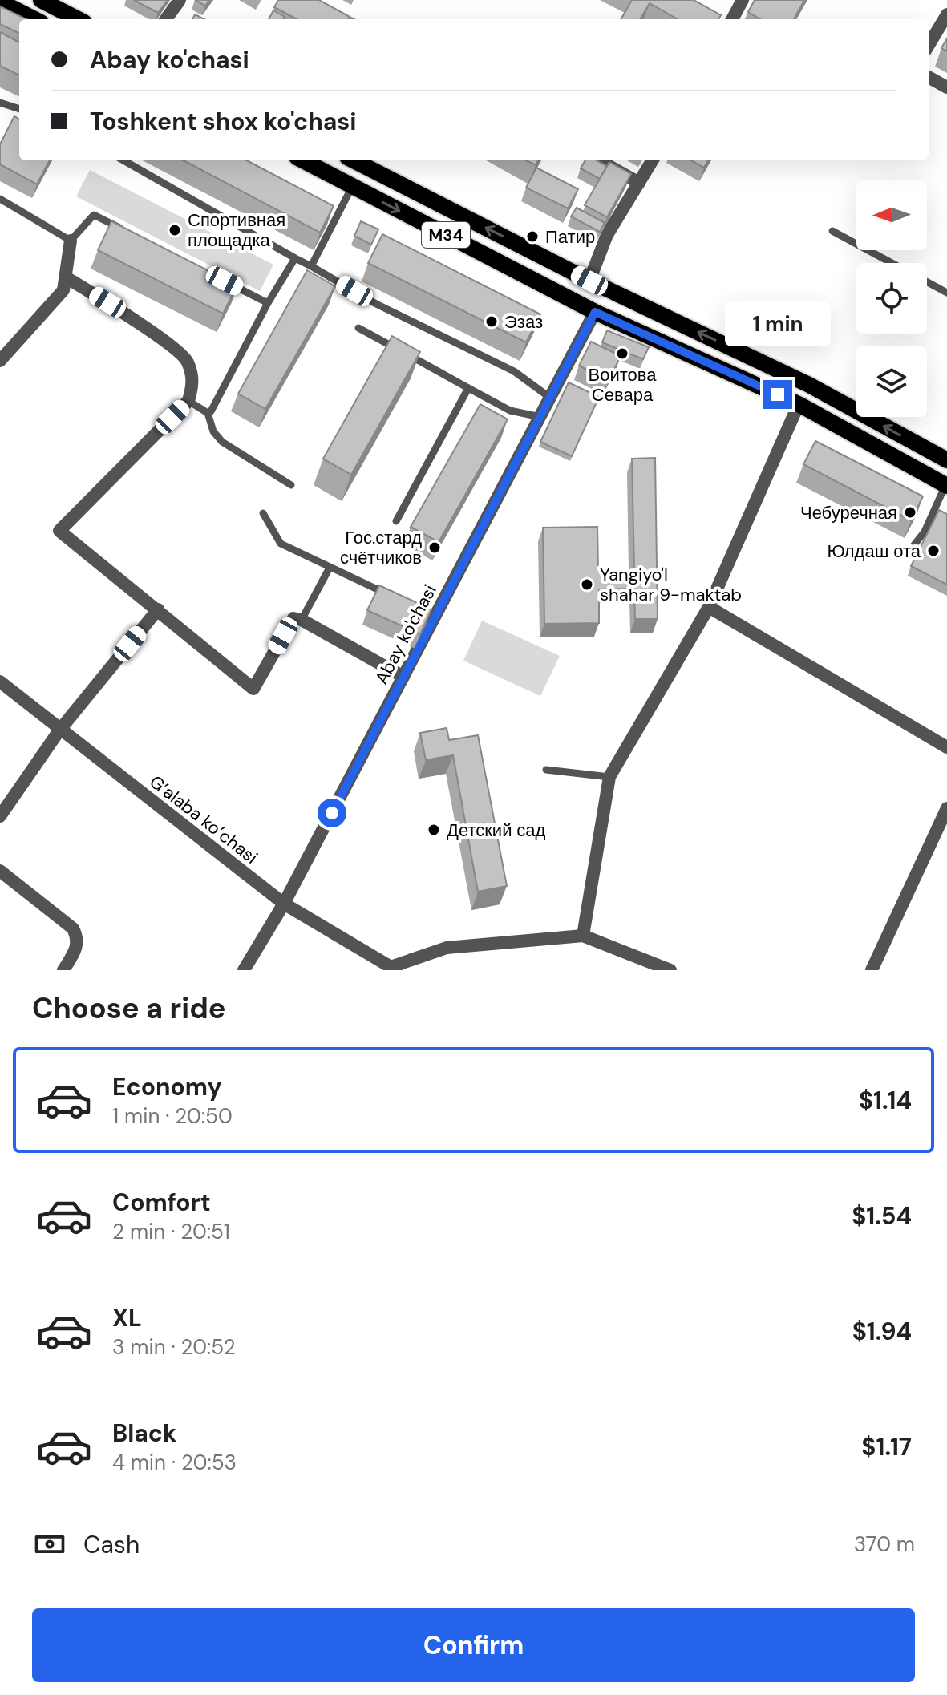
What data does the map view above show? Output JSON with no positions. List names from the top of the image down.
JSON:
{
  "streets": {
    "main road": ["M34"],
    "street": ["Abay ko'chasi", "G’alaba ko’chasi"]
  },
  "crossings": [
    ["M34", "Abay ko'chasi"],
    ["Abay ko'chasi", "G’alaba ko’chasi"]
  ],
  "places": [
    "Спортивная площадка",
    "Патир",
    "Эзаз",
    "Воитова Севара",
    "Чебуречная",
    "Гос.стард счётчиков",
    "Юлдаш ота",
    "Yangiyo'l shahar 9-maktab",
    "Детский сад"
  ],
  "north": "left",
  "page": {
    "banner": ["Abay ko'chasi", "Toshkent shox ko'chasi"],
    "bubble": "1 min",
    "heading": "Choose a ride",
    "list": [
      {
        "name": "Economy",
        "note": "1 min · 20:50",
        "value": "$1.14"
      },
      {
        "name": "Comfort",
        "note": "2 min · 20:51",
        "value": "$1.54"
      },
      {
        "name": "XL",
        "note": "3 min · 20:52",
        "value": "$1.94"
      },
      {
        "name": "Black",
        "note": "4 min · 20:53",
        "value": "$1.17"
      }
    ],
    "pay": ["Cash", "370 m"],
    "buttons": "Confirm"
  }
}
